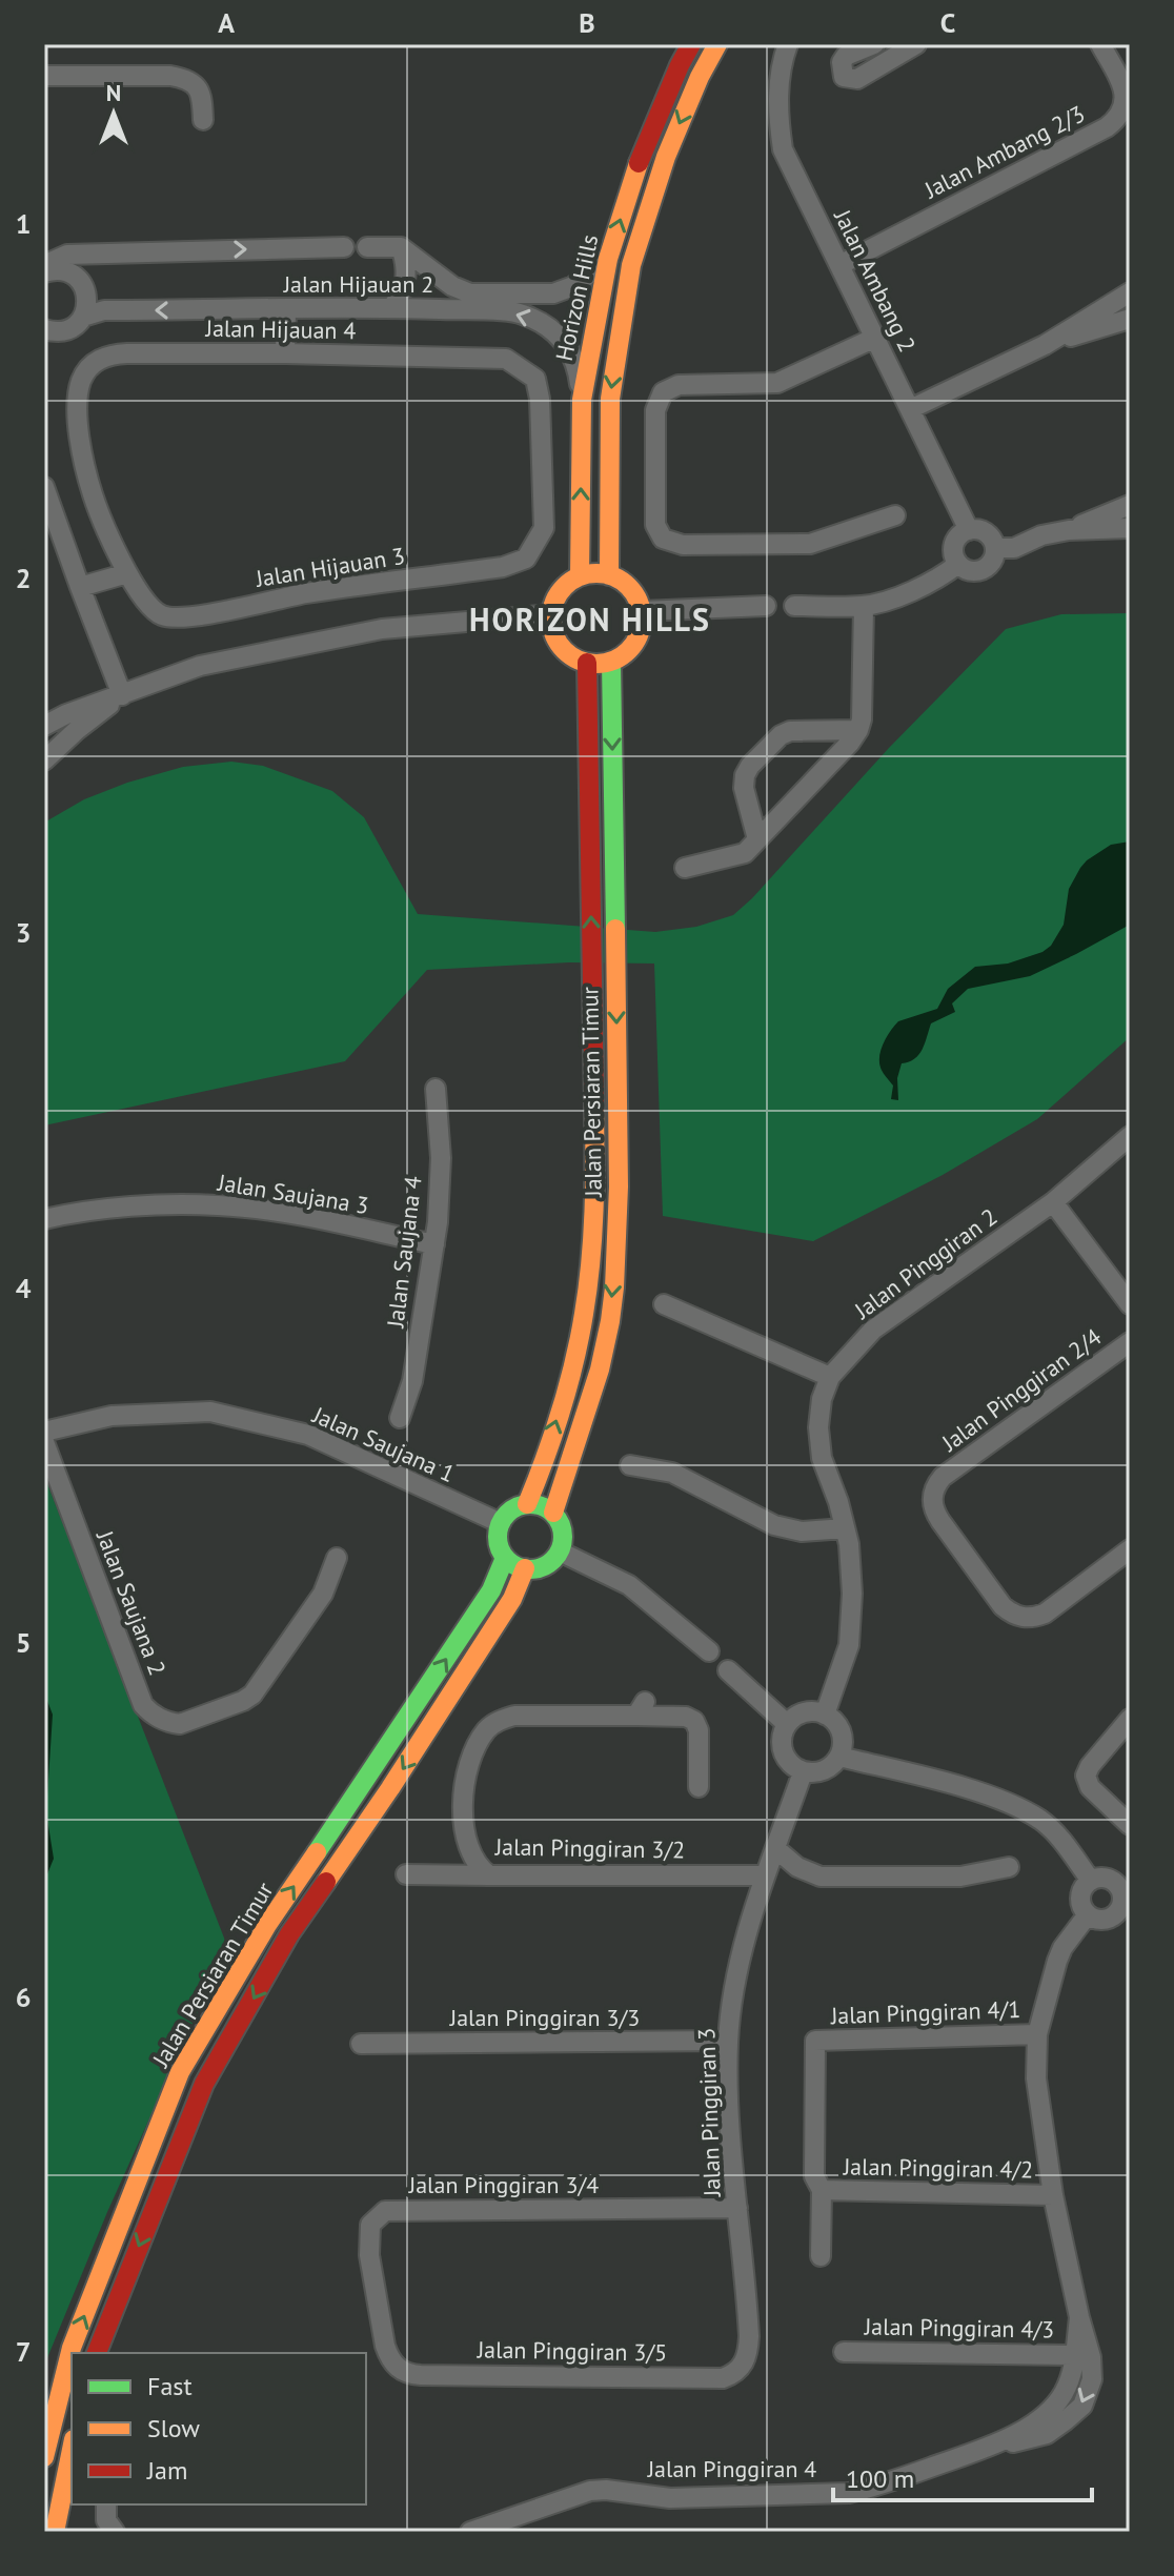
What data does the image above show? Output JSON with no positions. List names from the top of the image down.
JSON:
{
  "streets": {
    "street": [
      "Jalan Ambang 2/3",
      "Jalan Ambang 2",
      "Jalan Hijauan 2",
      "Horizon Hills",
      "Jalan Hijauan 4",
      "Jalan Hijauan 3",
      "Jalan Persiaran Timur",
      "Jalan Saujana 3",
      "Jalan Saujana 4",
      "Jalan Pinggiran 2",
      "Jalan Pinggiran 2/4",
      "Jalan Saujana 1",
      "Jalan Saujana 2",
      "Jalan Pinggiran 3/2",
      "Jalan Pinggiran 4/1",
      "Jalan Pinggiran 3/3",
      "Jalan Pinggiran 3",
      "Jalan Pinggiran 4/2",
      "Jalan Pinggiran 3/4",
      "Jalan Pinggiran 4/3",
      "Jalan Pinggiran 3/5",
      "Jalan Pinggiran 4"
    ]
  },
  "crossings": [
    ["Jalan Ambang 2/3", "Jalan Ambang 2"],
    ["Jalan Hijauan 2", "Horizon Hills"],
    ["Horizon Hills", "Jalan Persiaran Timur"],
    ["Jalan Hijauan 4", "Jalan Hijauan 3"],
    ["Jalan Persiaran Timur", "Jalan Saujana 1"],
    ["Jalan Saujana 3", "Jalan Saujana 4"],
    ["Jalan Pinggiran 2", "Jalan Pinggiran 3"],
    ["Jalan Pinggiran 3/2", "Jalan Pinggiran 3"],
    ["Jalan Pinggiran 4/1", "Jalan Pinggiran 4/2"],
    ["Jalan Pinggiran 4/1", "Jalan Pinggiran 4"],
    ["Jalan Pinggiran 3/3", "Jalan Pinggiran 3"],
    ["Jalan Pinggiran 3", "Jalan Pinggiran 3/4"],
    ["Jalan Pinggiran 3", "Jalan Pinggiran 3/5"],
    ["Jalan Pinggiran 4/2", "Jalan Pinggiran 4"],
    ["Jalan Pinggiran 3/4", "Jalan Pinggiran 3/5"],
    ["Jalan Pinggiran 4/3", "Jalan Pinggiran 4"]
  ],
  "districts": ["HORIZON HILLS"],
  "legend": ["Fast", "Slow", "Jam"],
  "scale_bar": "100 m",
  "north": "top",
  "grid": {
    "columns": ["A", "B", "C"],
    "rows": [
      "1",
      "2",
      "3",
      "4",
      "5",
      "6",
      "7"
    ]
  }
}
